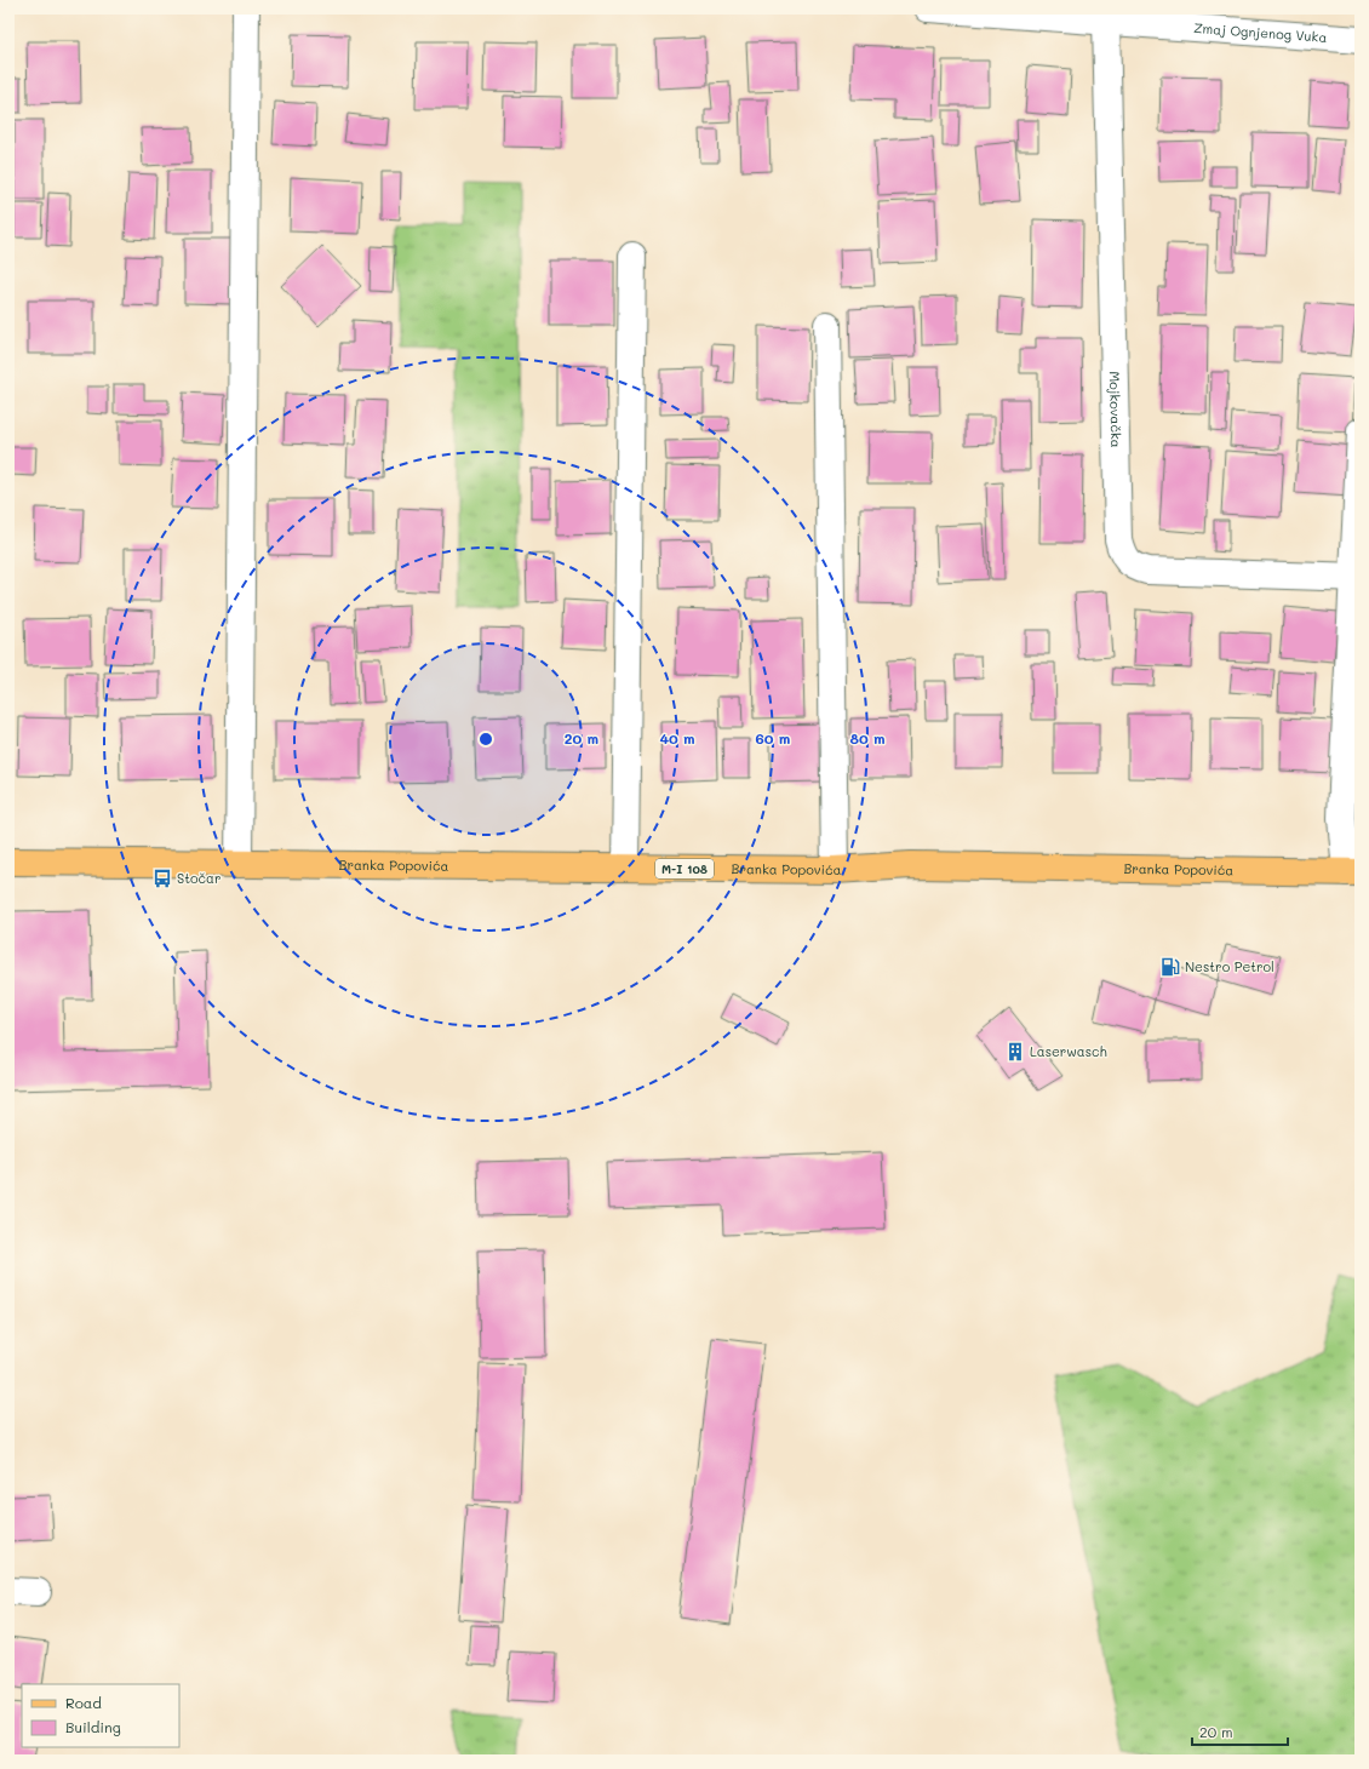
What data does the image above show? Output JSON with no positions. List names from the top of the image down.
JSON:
{
  "streets": {
    "main road": ["Branka Popovića", "M-I 108"],
    "street": ["Zmaj Ognjenog Vuka", "Mojkovačka"]
  },
  "crossings": [
    ["Zmaj Ognjenog Vuka", "Mojkovačka"]
  ],
  "places": {
    "bus stop": ["Stočar"],
    "fuel station": ["Nestro Petrol"],
    "building": ["Laserwasch"]
  },
  "legend": ["Road", "Building"],
  "scale_bar": "20 m",
  "rings": [
    "20 m",
    "40 m",
    "60 m",
    "80 m"
  ]
}
